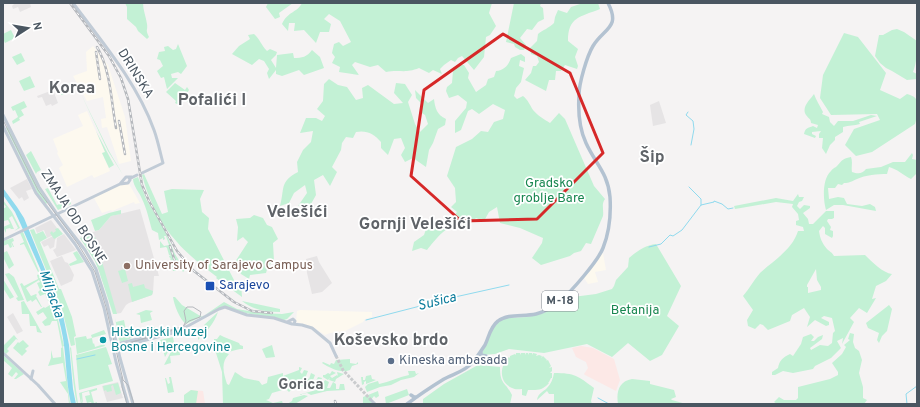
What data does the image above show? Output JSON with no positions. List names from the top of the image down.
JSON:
{
  "streets": {
    "main road": ["DRINSKA", "ZMAJA OD BOSNE", "M-18"]
  },
  "districts": [
    "Korea",
    "Pofalići I",
    "Šip",
    "Velešići",
    "Gornji Velešići",
    "Koševsko brdo",
    "Gorica"
  ],
  "water": ["Miljacka", "Sušica"],
  "parks": ["Gradsko groblje Bare", "Betanija"],
  "places": {
    "other": ["University of Sarajevo Campus", "Historijski Muzej Bosne i Hercegovine", "Kineska ambasada"],
    "transit": ["Sarajevo"]
  },
  "north": "right"
}
